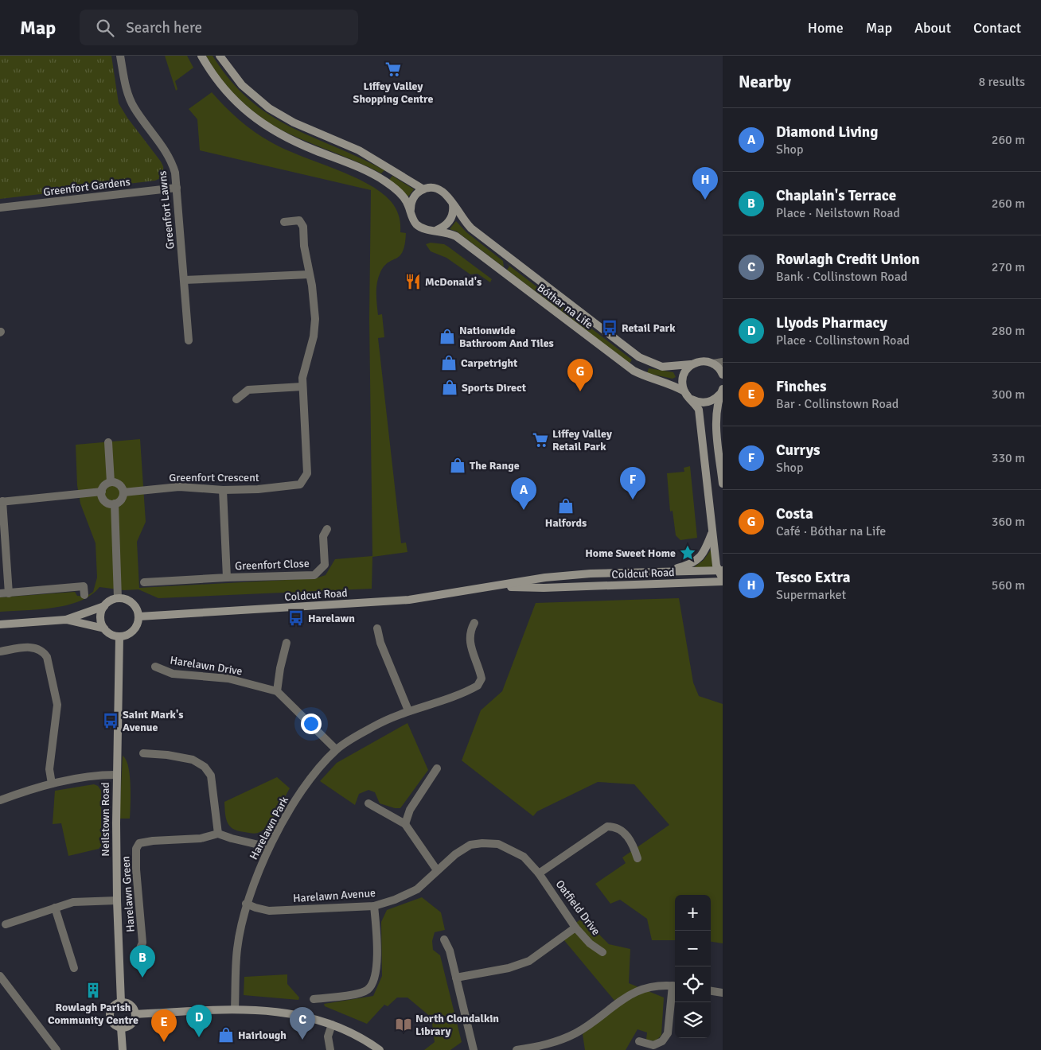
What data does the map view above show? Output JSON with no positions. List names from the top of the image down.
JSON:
{
  "streets": {
    "street": [
      "Greenfort Gardens",
      "Greenfort Lawns",
      "Bóthar na Life",
      "Greenfort Crescent",
      "Greenfort Close",
      "Coldcut Road",
      "Harelawn Drive",
      "Neilstown Road",
      "Harelawn Park",
      "Harelawn Green",
      "Harelawn Avenue",
      "Oatfield Drive"
    ]
  },
  "crossings": [
    ["Greenfort Gardens", "Greenfort Lawns"],
    ["Bóthar na Life", "Coldcut Road"],
    ["Greenfort Crescent", "Greenfort Close"],
    ["Coldcut Road", "Neilstown Road"],
    ["Harelawn Drive", "Harelawn Park"],
    ["Harelawn Park", "Harelawn Avenue"],
    ["Harelawn Avenue", "Oatfield Drive"]
  ],
  "places": {
    "supermarket": ["Liffey Valley Shopping Centre", "Liffey Valley Retail Park"],
    "restaurant": ["McDonald's"],
    "bus stop": ["Retail Park", "Harelawn", "Saint Mark's Avenue"],
    "shop": [
      "Nationwide Bathroom And Tiles",
      "Carpetright",
      "Sports Direct",
      "The Range",
      "Halfords",
      "Hairlough"
    ],
    "place": ["Home Sweet Home"],
    "building": ["Rowlagh Parish Community Centre"],
    "library": ["North Clondalkin Library"]
  },
  "page": {
    "header": "Map",
    "search": "Search here",
    "nav": [
      "Home",
      "Map",
      "About",
      "Contact"
    ],
    "heading": ["Nearby", "8 results"],
    "list": [
      {
        "mark": "A",
        "name": "Diamond Living",
        "note": "Shop",
        "value": "260 m"
      },
      {
        "mark": "B",
        "name": "Chaplain's Terrace",
        "note": "Place · Neilstown Road",
        "value": "260 m"
      },
      {
        "mark": "C",
        "name": "Rowlagh Credit Union",
        "note": "Bank · Collinstown Road",
        "value": "270 m"
      },
      {
        "mark": "D",
        "name": "Llyods Pharmacy",
        "note": "Place · Collinstown Road",
        "value": "280 m"
      },
      {
        "mark": "E",
        "name": "Finches",
        "note": "Bar · Collinstown Road",
        "value": "300 m"
      },
      {
        "mark": "F",
        "name": "Currys",
        "note": "Shop",
        "value": "330 m"
      },
      {
        "mark": "G",
        "name": "Costa",
        "note": "Café · Bóthar na Life",
        "value": "360 m"
      },
      {
        "mark": "H",
        "name": "Tesco Extra",
        "note": "Supermarket",
        "value": "560 m"
      }
    ],
    "pins": [
      "H",
      "G",
      "F",
      "A",
      "B",
      "D",
      "C",
      "E"
    ],
    "map_buttons": ["+", "−"]
  }
}
